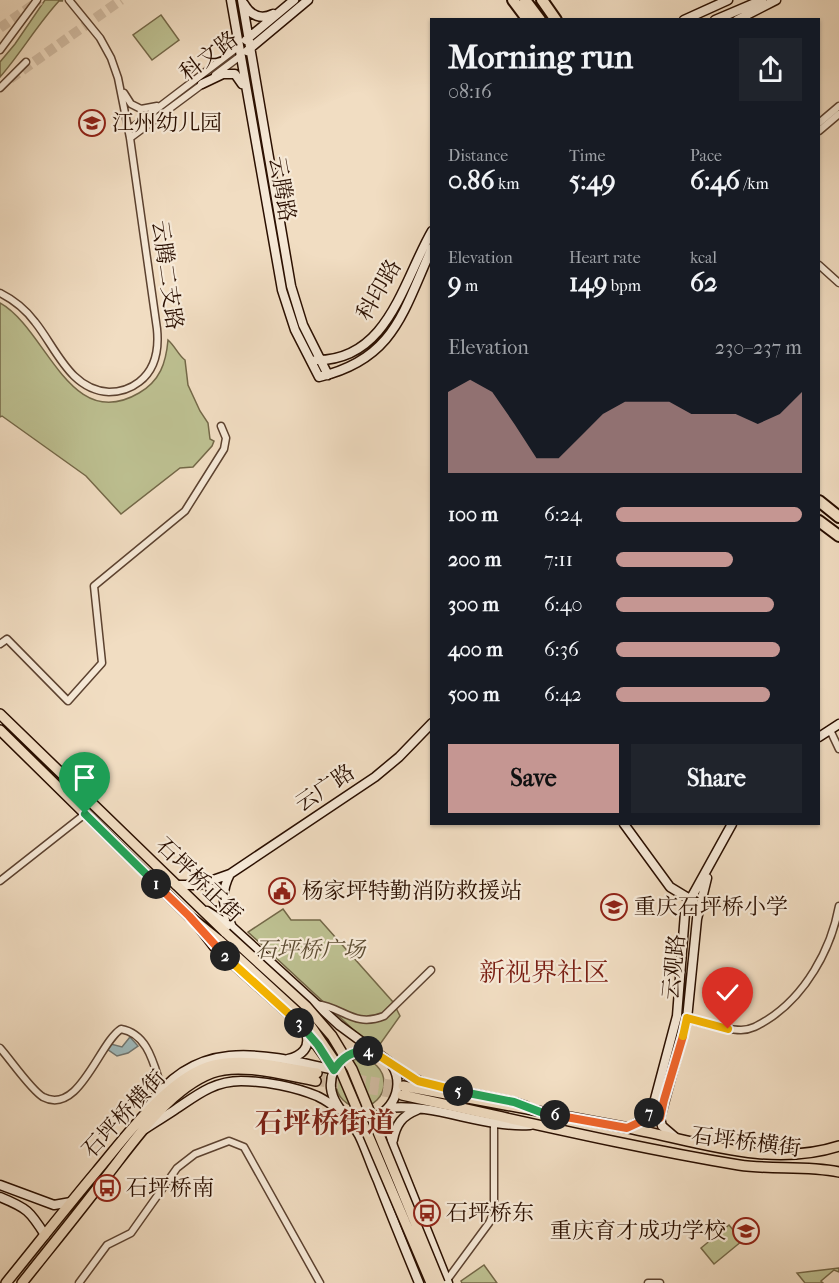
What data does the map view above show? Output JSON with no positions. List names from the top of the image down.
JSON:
{
  "streets": {
    "main road": ["石坪桥正街", "石坪桥横街"],
    "street": [
      "科文路",
      "云腾路",
      "云腾二支路",
      "科印路",
      "云广路",
      "云观路"
    ]
  },
  "crossings": [
    ["科文路", "云腾路"],
    ["科文路", "云腾二支路"],
    ["云腾路", "科印路"]
  ],
  "districts": ["新视界社区", "石坪桥街道"],
  "parks": ["石坪桥广场"],
  "places": {
    "school or university": ["江州幼儿园", "重庆石坪桥小学", "重庆育才成功学校"],
    "public building": ["杨家坪特勤消防救援站"],
    "bus stop": ["石坪桥南", "石坪桥东"]
  },
  "page": {
    "heading": ["Morning run", "08:16"],
    "stats": [
      ["Distance", "0.86 km"],
      ["Time", "5:49"],
      ["Pace", "6:46 /km"],
      ["Elevation", "9 m"],
      ["Heart rate", "149 bpm"],
      ["kcal", "62"]
    ],
    "chart": ["Elevation", "230–237 m"],
    "list": [
      {
        "name": "100 m",
        "note": "6:24"
      },
      {
        "name": "200 m",
        "note": "7:11"
      },
      {
        "name": "300 m",
        "note": "6:40"
      },
      {
        "name": "400 m",
        "note": "6:36"
      },
      {
        "name": "500 m",
        "note": "6:42"
      }
    ],
    "buttons": ["Save", "Share"],
    "pins": [
      "1",
      "2",
      "3",
      "4",
      "5",
      "7",
      "6"
    ]
  }
}
